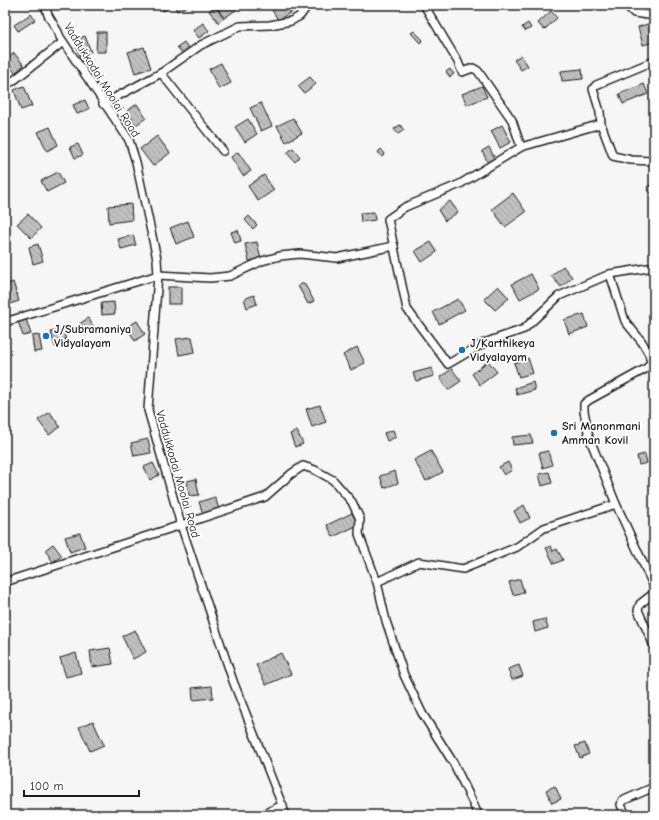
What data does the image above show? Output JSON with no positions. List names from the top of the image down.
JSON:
{
  "streets": {
    "street": ["Vaddukkodai Moolai Road"]
  },
  "places": ["J/Subramaniya Vidyalayam", "J/Karthikeya Vidyalayam", "Sri Manonmani Amman Kovil"],
  "scale_bar": "100 m"
}
